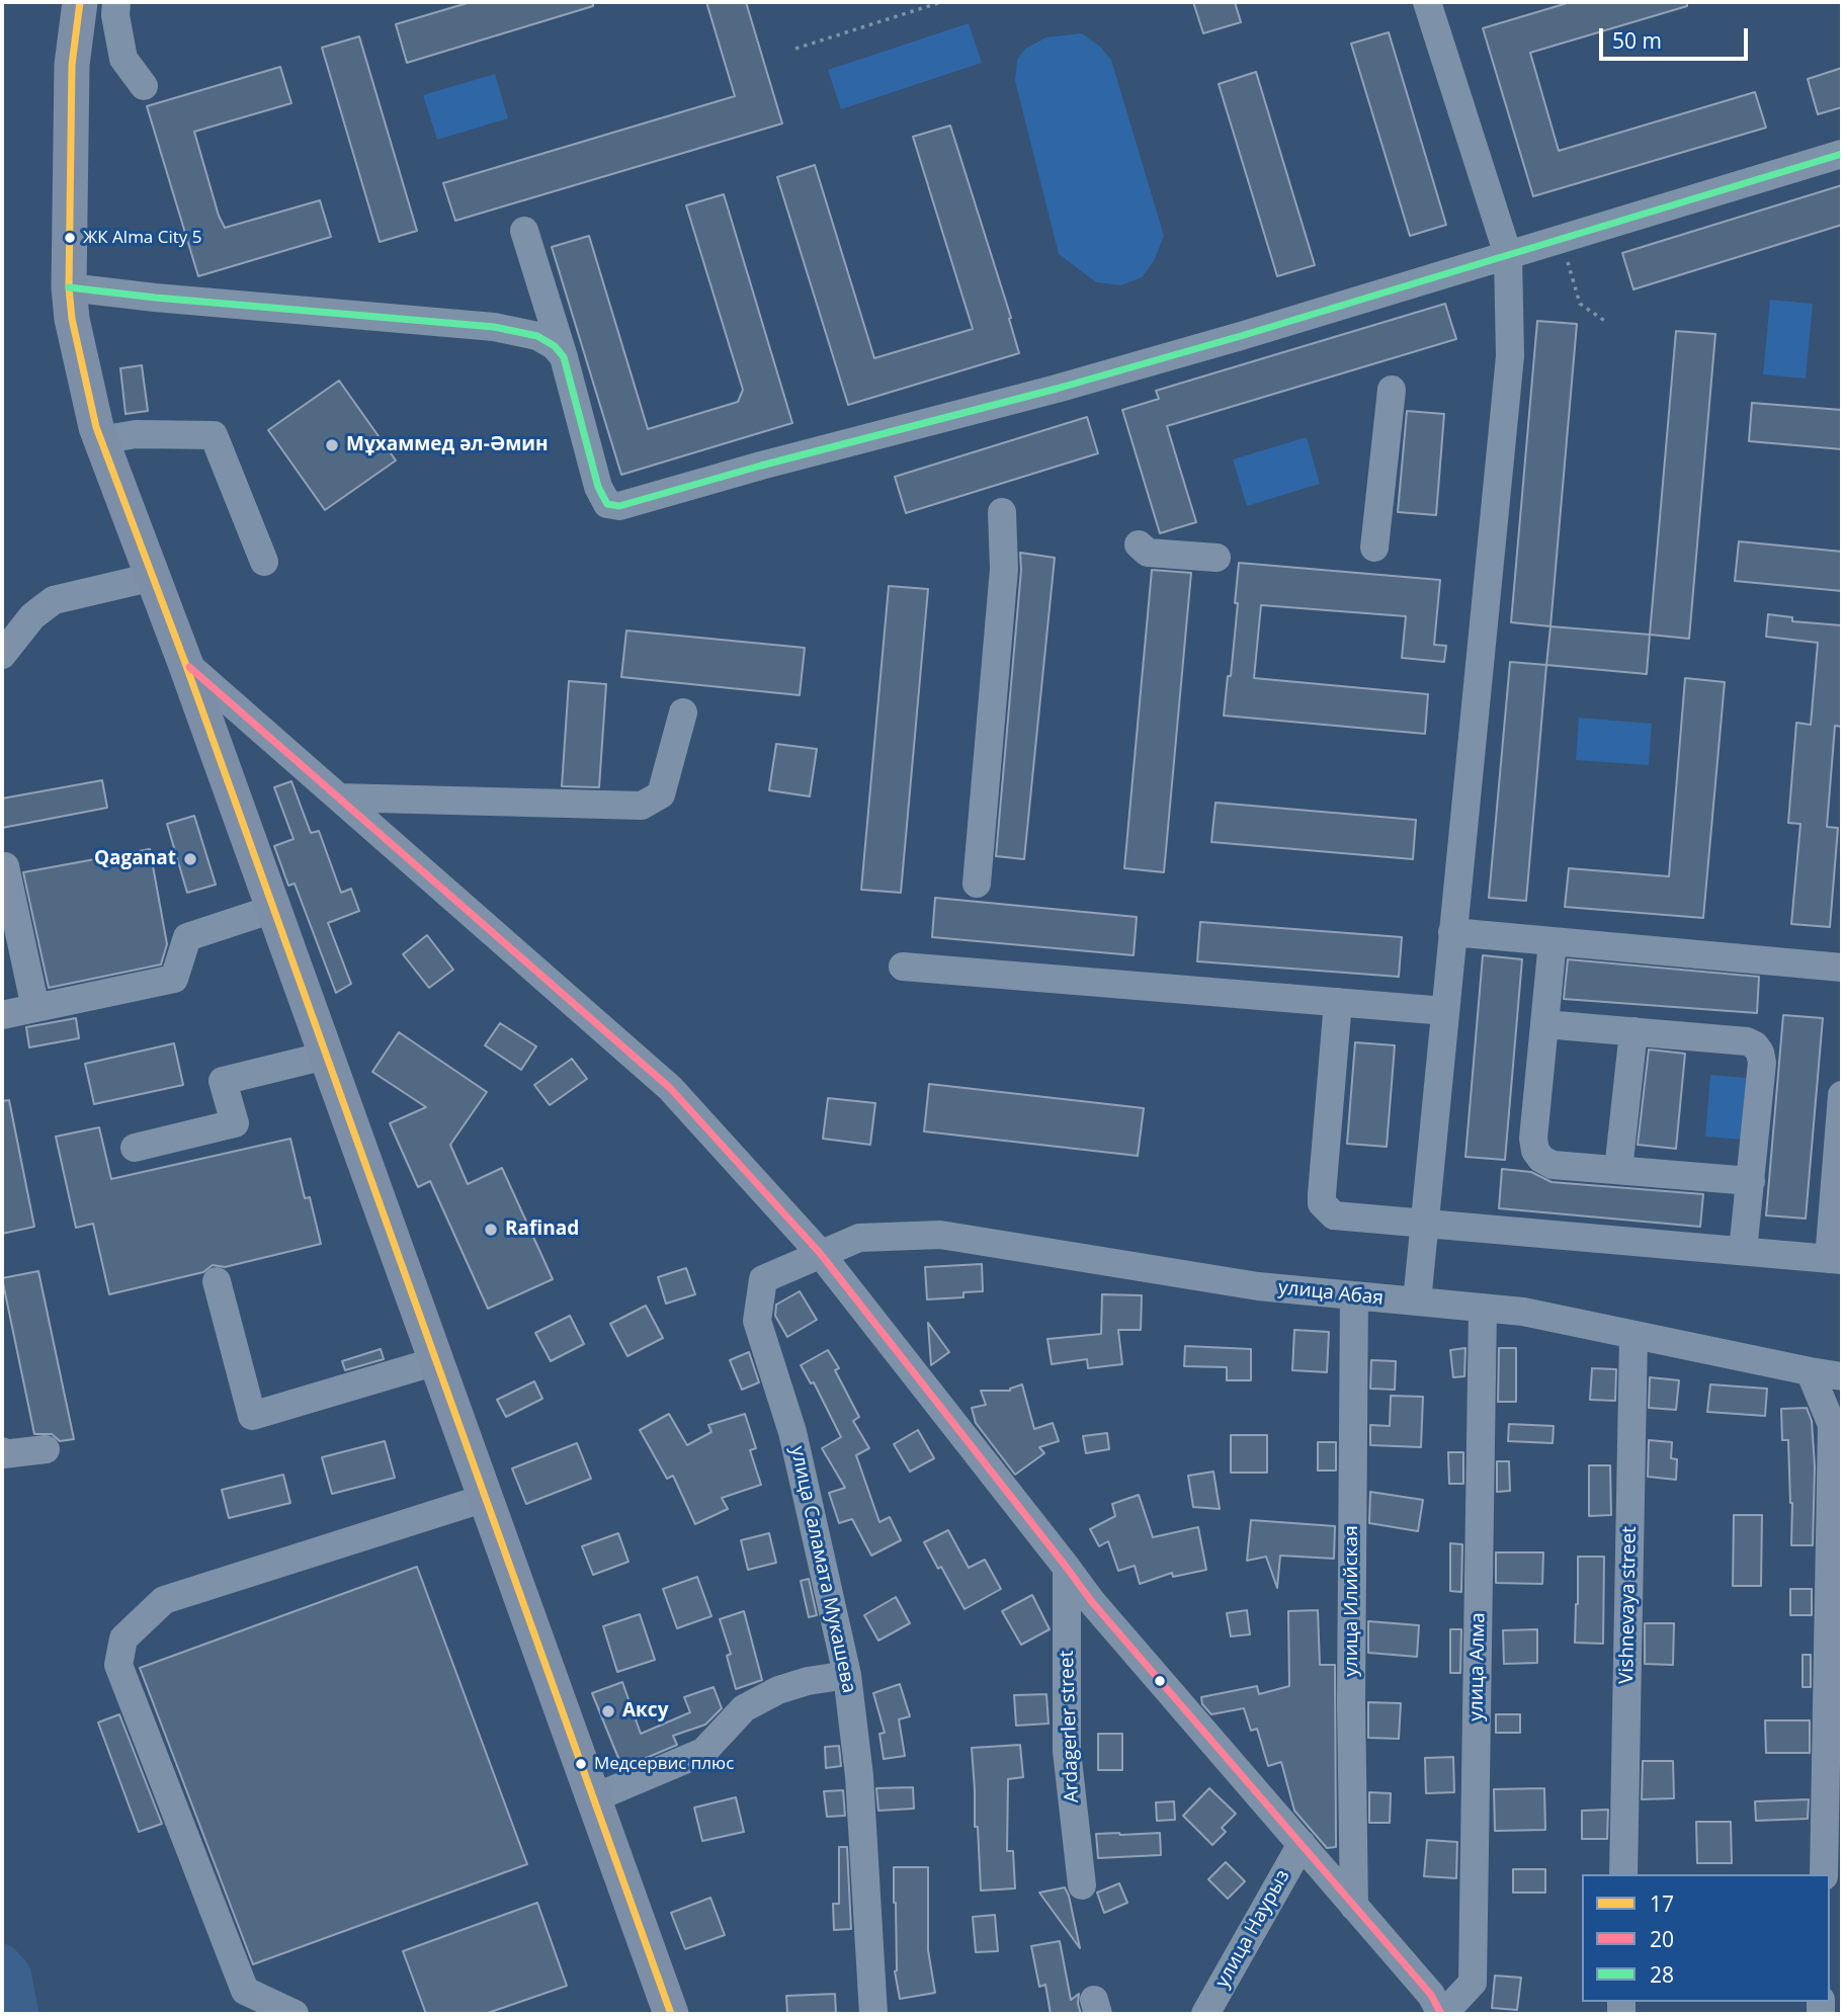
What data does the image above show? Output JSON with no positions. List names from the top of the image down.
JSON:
{
  "streets": {
    "street": [
      "улица Абая",
      "улица Саламата Мукашева",
      "улица Илийская",
      "Vishnevaya street",
      "улица Алма",
      "Ardagerler street",
      "улица Наурыз"
    ]
  },
  "crossings": [
    ["улица Абая", "улица Саламата Мукашева"],
    ["улица Абая", "улица Илийская"],
    ["улица Абая", "Vishnevaya street"],
    ["улица Абая", "улица Алма"]
  ],
  "places": [
    "ЖК Alma City 5",
    "Мұхаммед әл-Әмин",
    "Qaganat",
    "Rafinad",
    "Аксу",
    "Медсервис плюс"
  ],
  "lines": ["transit line 17", "transit line 28", "transit line 20"],
  "legend": ["17", "20", "28"],
  "scale_bar": "50 m"
}
